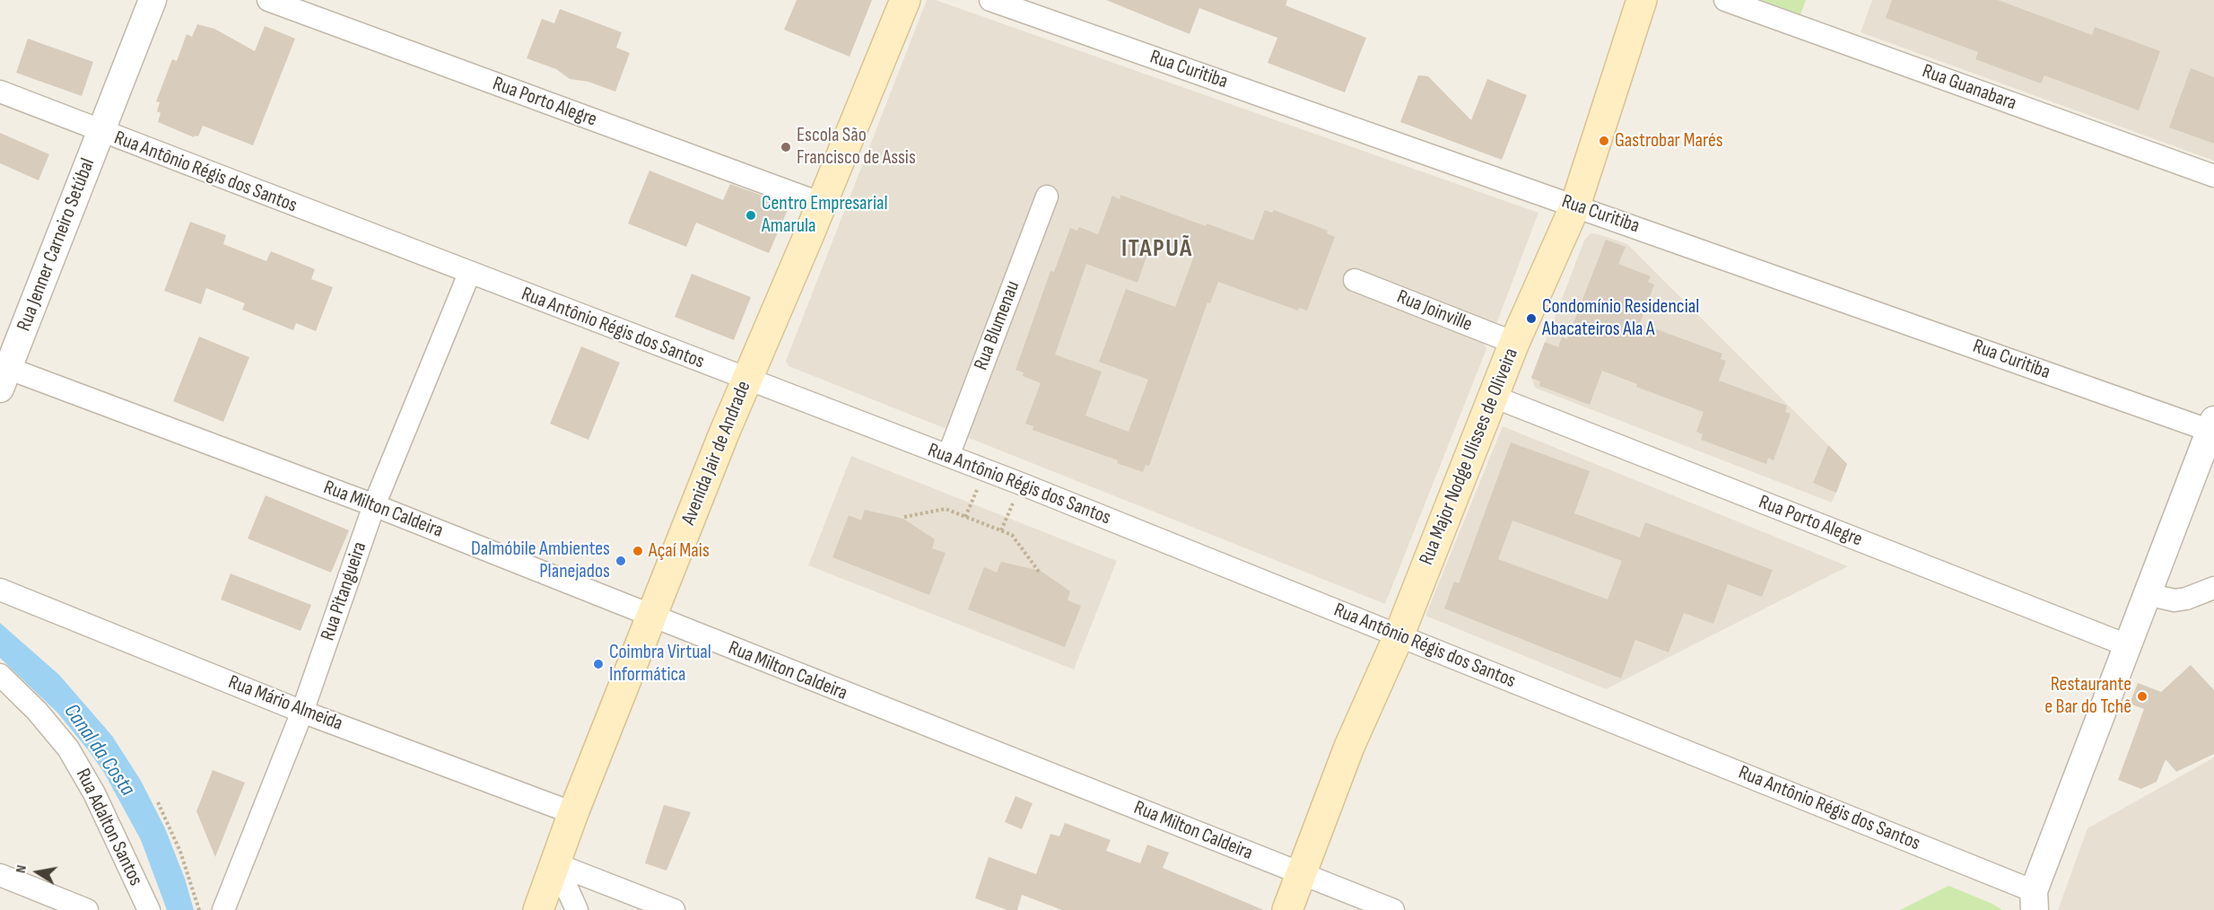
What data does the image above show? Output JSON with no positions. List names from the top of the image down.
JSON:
{
  "streets": {
    "main road": ["Avenida Jair de Andrade", "Rua Major Nodge Ulisses de Oliveira"],
    "street": [
      "Rua Curitiba",
      "Rua Guanabara",
      "Rua Porto Alegre",
      "Rua Antônio Régis dos Santos",
      "Rua Jenner Carneiro Setúbal",
      "Rua Joinville",
      "Rua Blumenau",
      "Rua Milton Caldeira",
      "Rua Pitangueira",
      "Rua Mário Almeida",
      "Rua Adalton Santos"
    ]
  },
  "crossings": [
    ["Rua Curitiba", "Rua Major Nodge Ulisses de Oliveira"],
    ["Rua Porto Alegre", "Avenida Jair de Andrade"],
    ["Rua Porto Alegre", "Rua Major Nodge Ulisses de Oliveira"],
    ["Rua Antônio Régis dos Santos", "Rua Jenner Carneiro Setúbal"],
    ["Rua Antônio Régis dos Santos", "Rua Blumenau"],
    ["Rua Antônio Régis dos Santos", "Avenida Jair de Andrade"],
    ["Rua Antônio Régis dos Santos", "Rua Major Nodge Ulisses de Oliveira"],
    ["Rua Antônio Régis dos Santos", "Rua Pitangueira"],
    ["Rua Jenner Carneiro Setúbal", "Rua Milton Caldeira"],
    ["Rua Joinville", "Rua Major Nodge Ulisses de Oliveira"],
    ["Avenida Jair de Andrade", "Rua Milton Caldeira"],
    ["Avenida Jair de Andrade", "Rua Mário Almeida"],
    ["Rua Major Nodge Ulisses de Oliveira", "Rua Milton Caldeira"],
    ["Rua Milton Caldeira", "Rua Pitangueira"],
    ["Rua Pitangueira", "Rua Mário Almeida"]
  ],
  "districts": ["ITAPUÃ"],
  "water": ["Canal da Costa"],
  "places": [
    "Gastrobar Marés",
    "Escola São Francisco de Assis",
    "Centro Empresarial Amarula",
    "Condomínio Residencial Abacateiros Ala A",
    "Açaí Mais",
    "Dalmóbile Ambientes Planejados",
    "Coimbra Virtual Informática",
    "Restaurante e Bar do Tchê"
  ],
  "north": "left"
}
